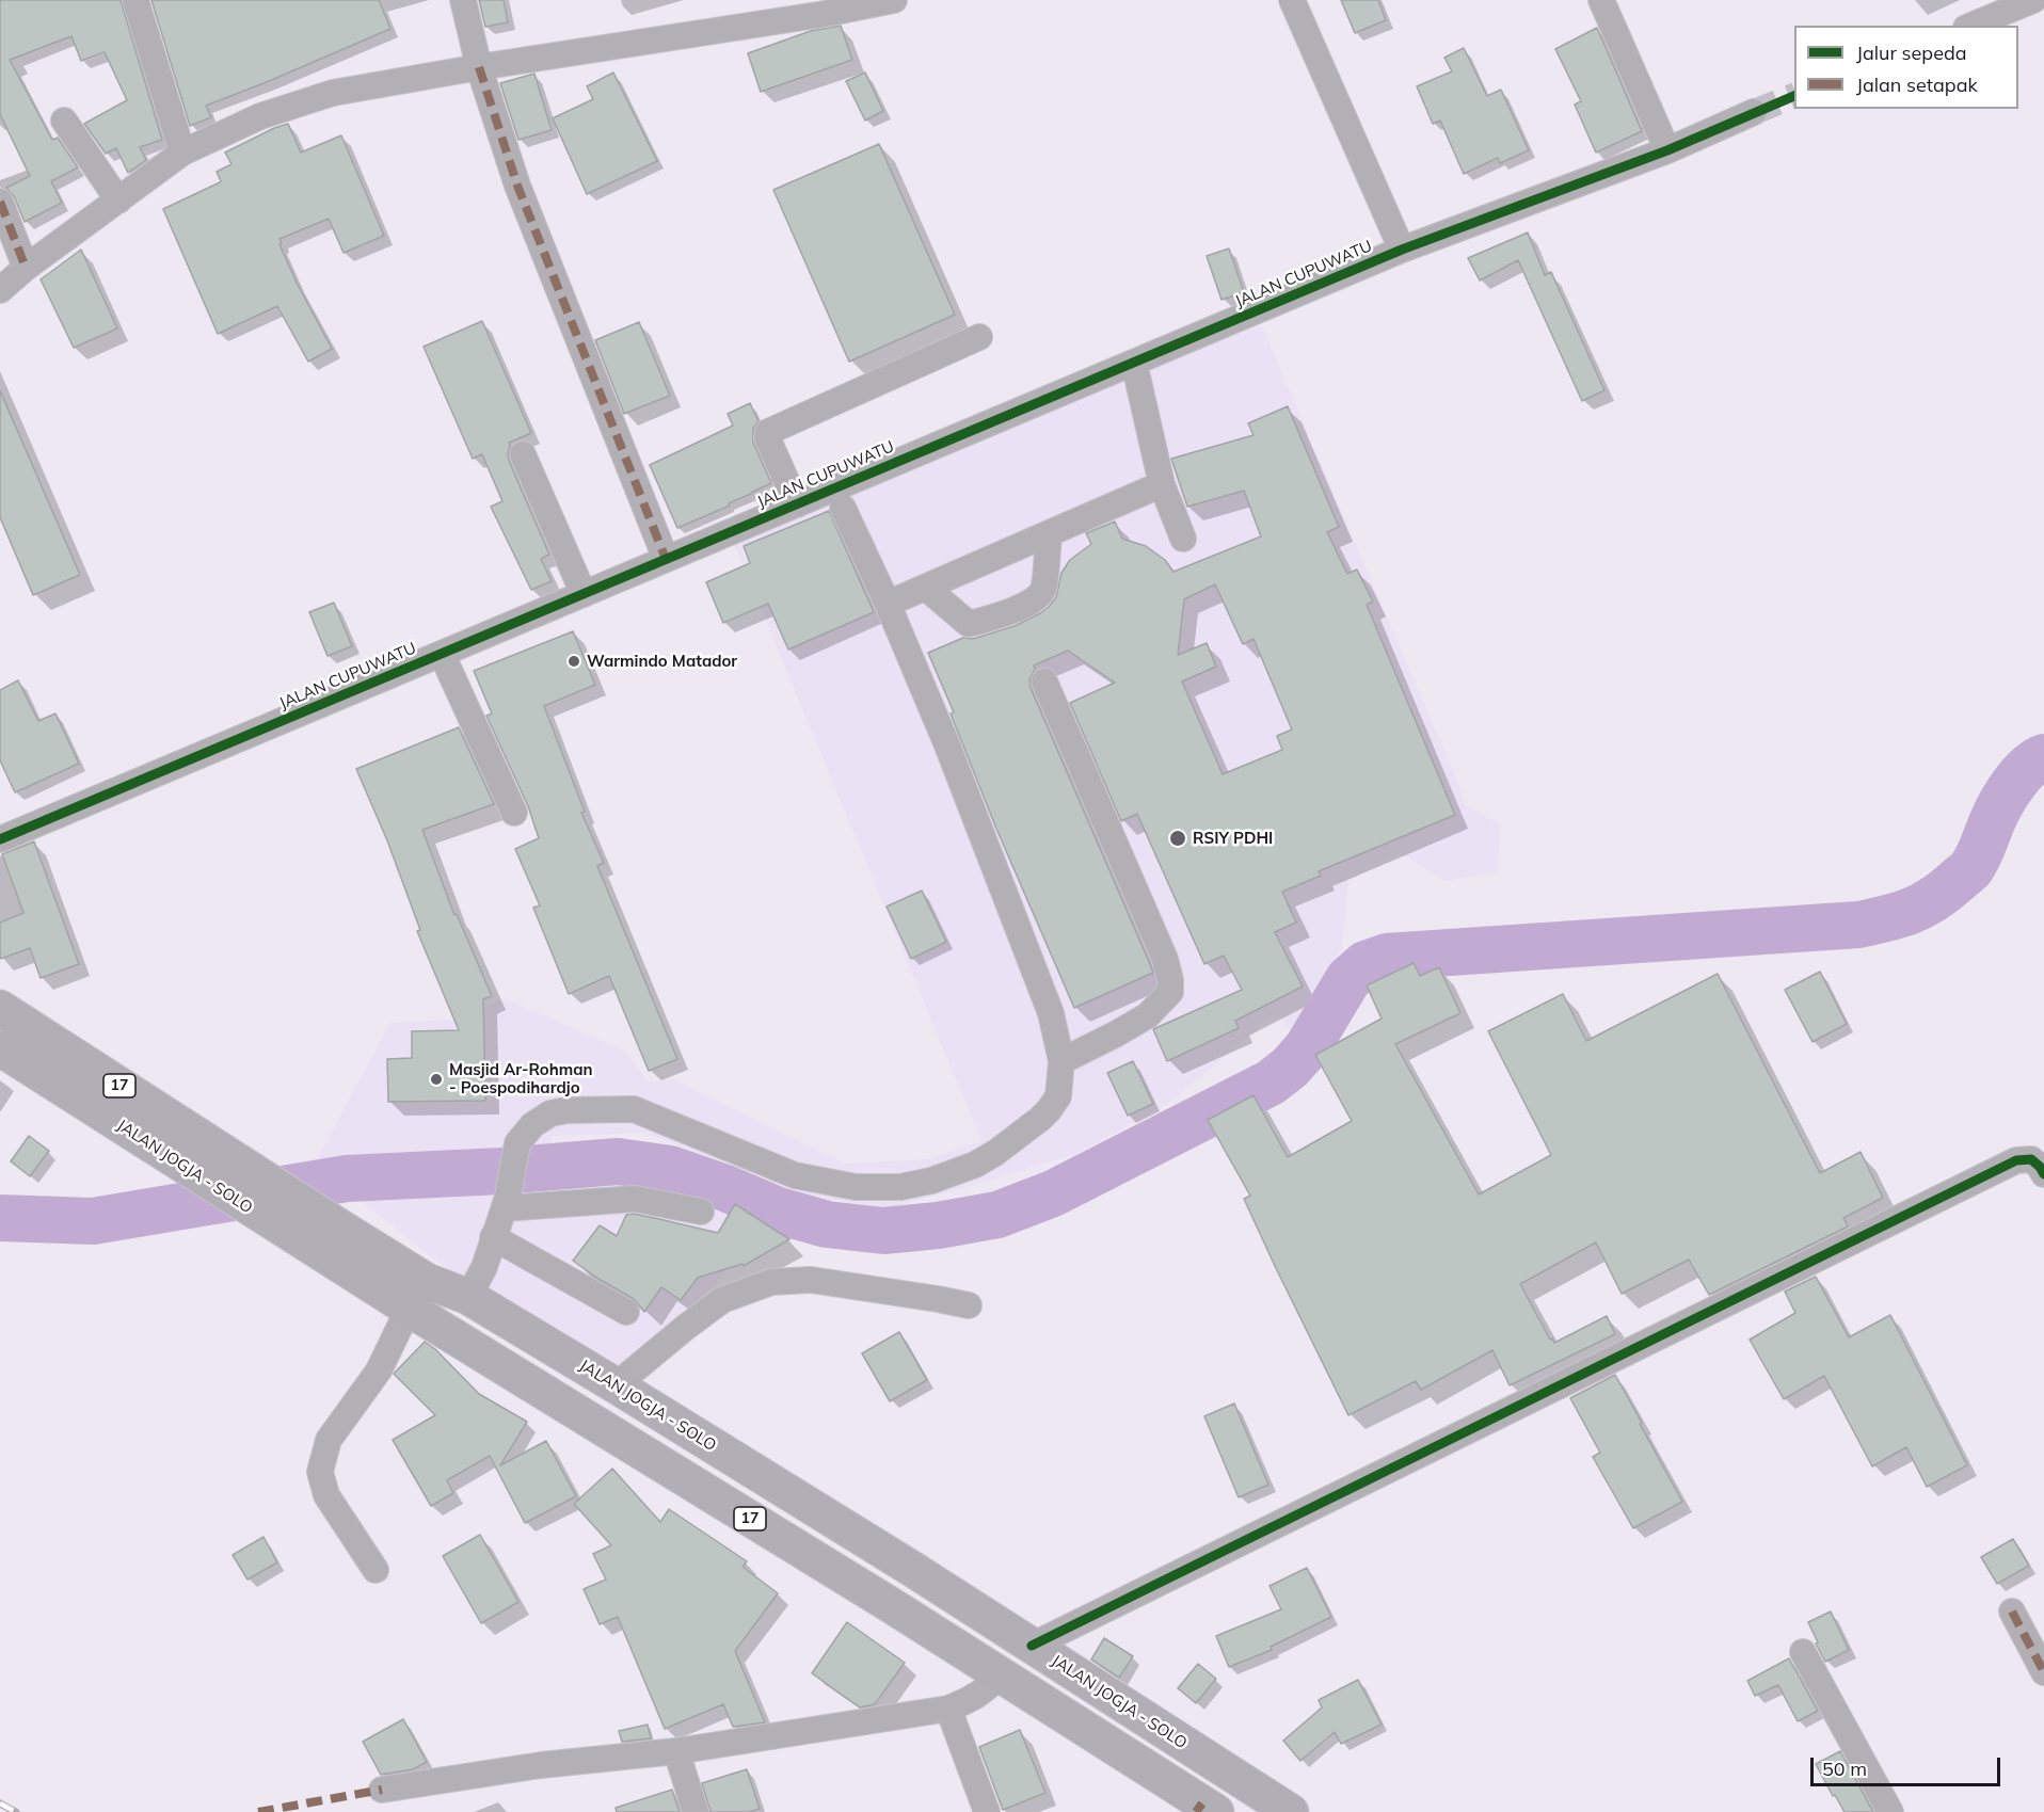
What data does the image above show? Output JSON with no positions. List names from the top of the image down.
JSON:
{
  "streets": {
    "highway": ["17", "JALAN JOGJA - SOLO"],
    "street": ["JALAN CUPUWATU"]
  },
  "places": ["Warmindo Matador", "RSIY PDHI", "Masjid Ar-Rohman - Poespodihardjo"],
  "legend": ["Jalur sepeda", "Jalan setapak"],
  "scale_bar": "50 m"
}
